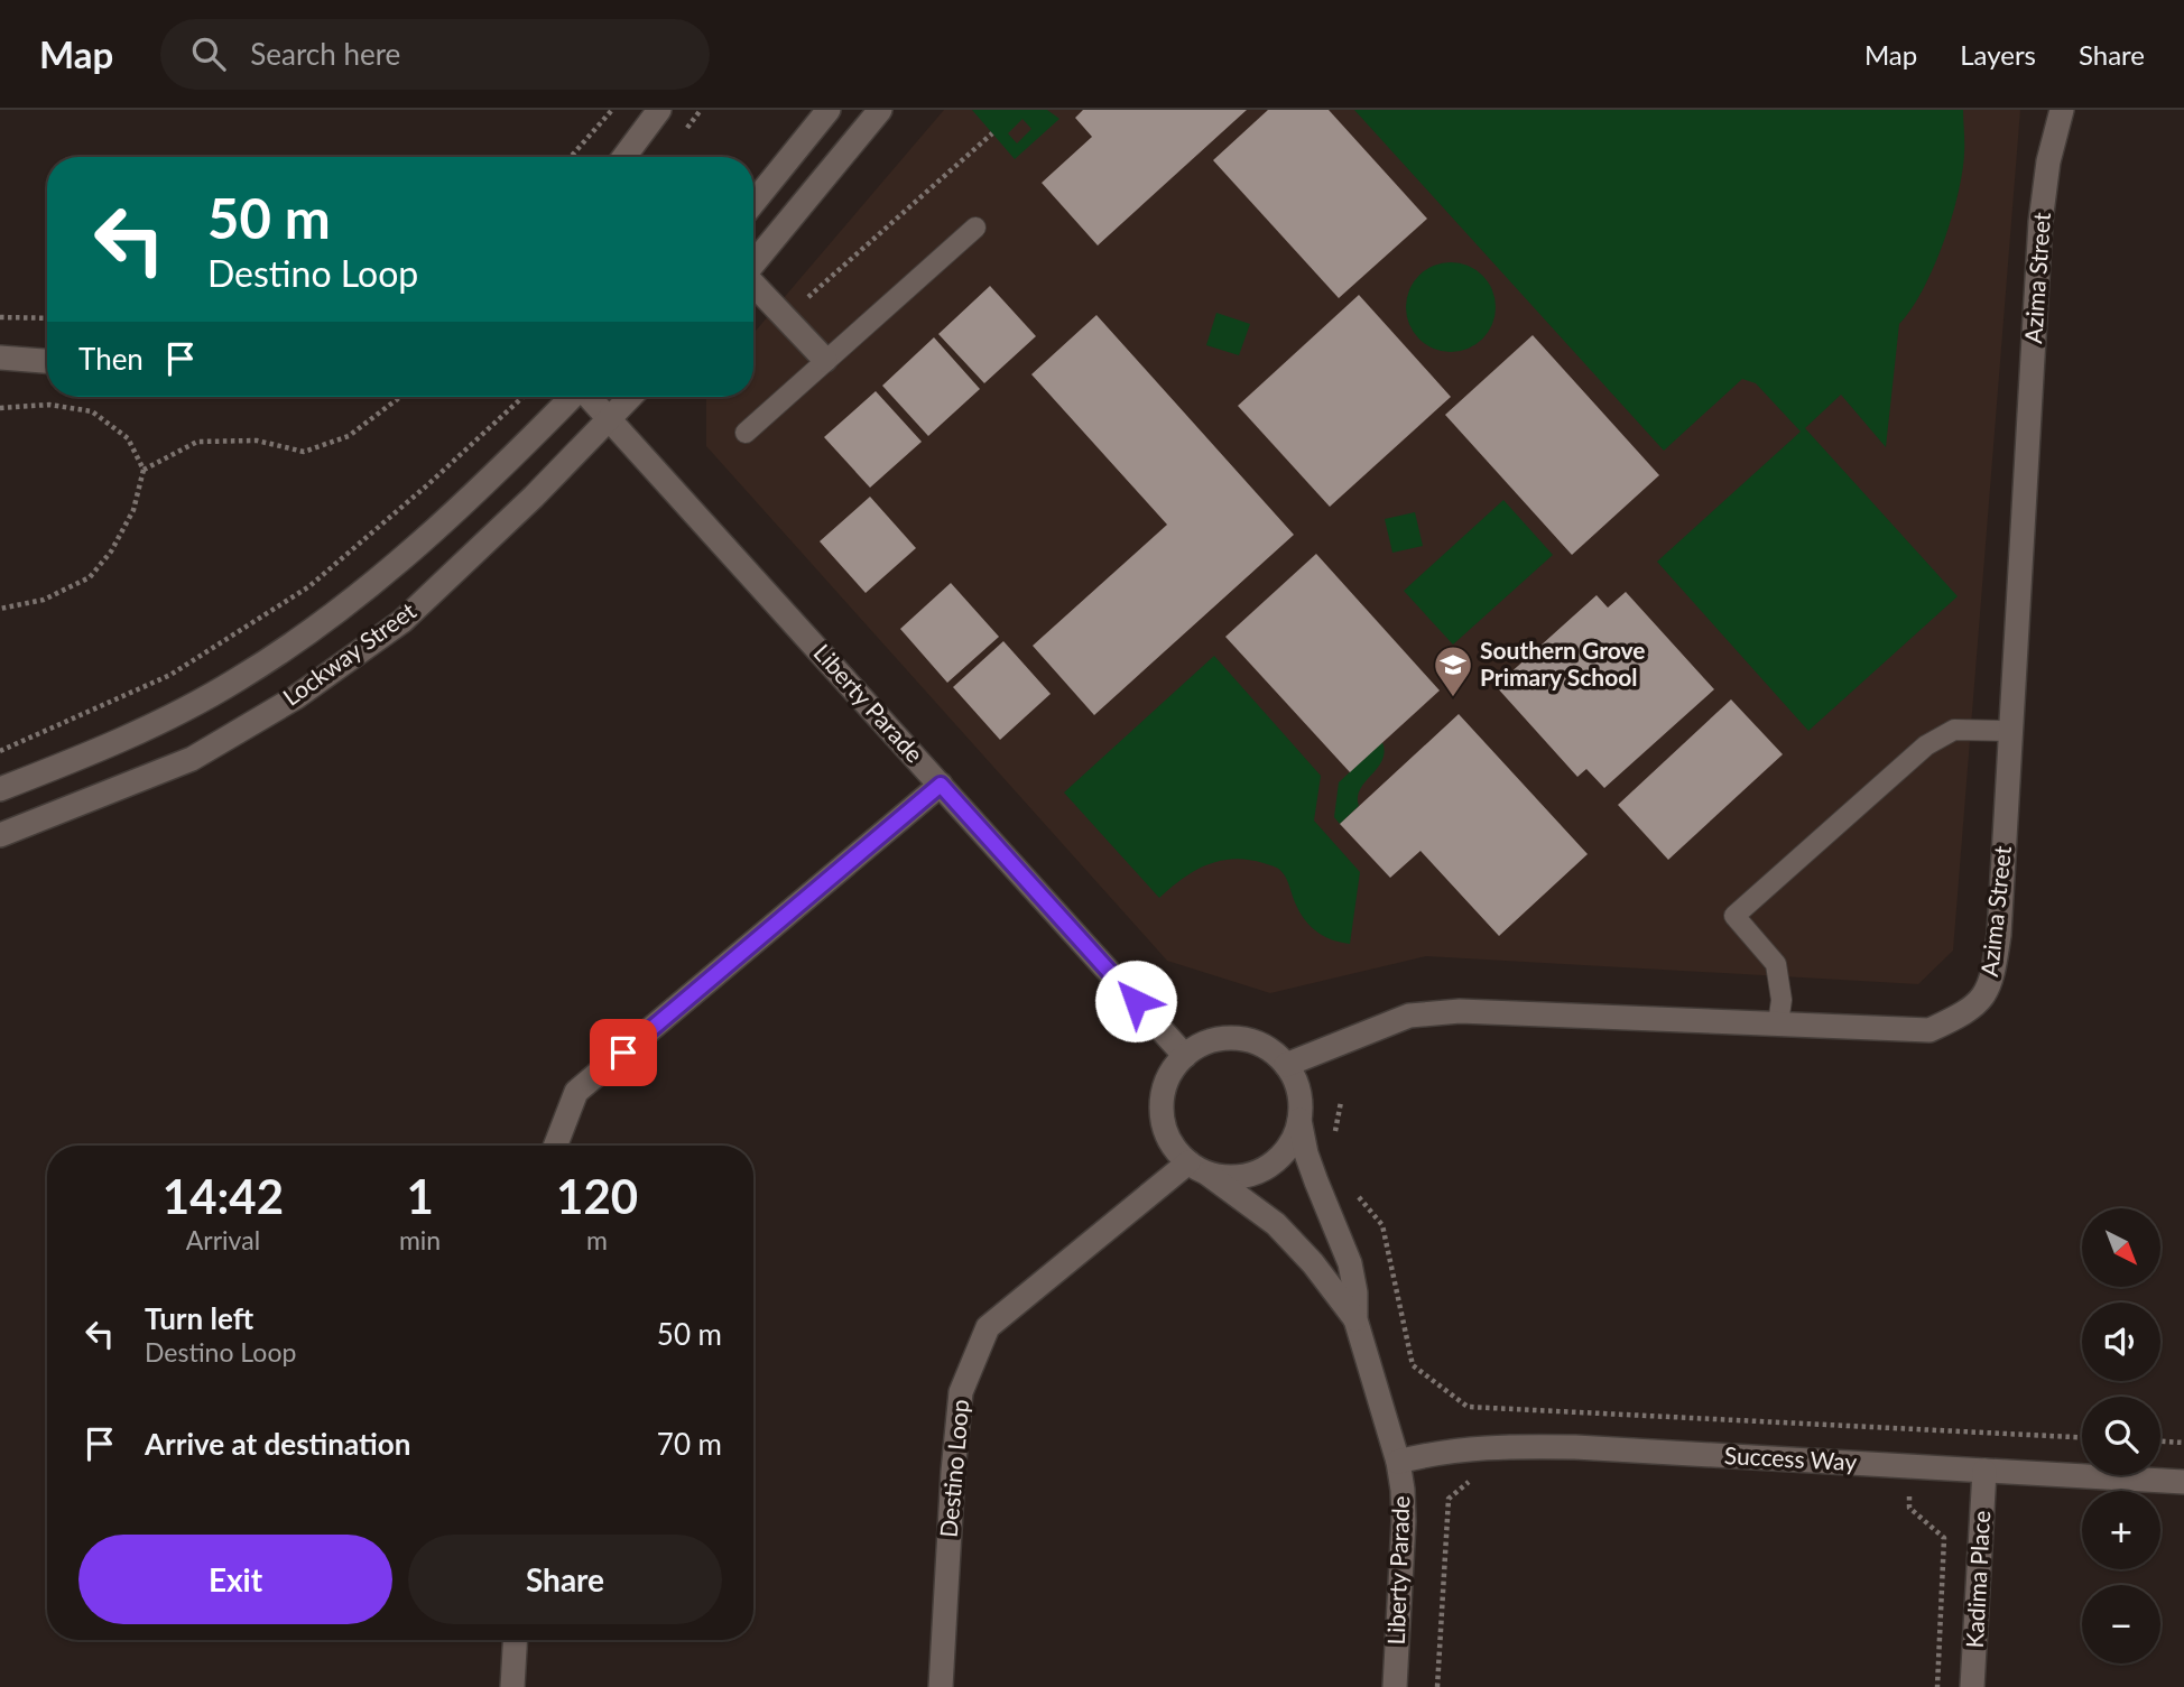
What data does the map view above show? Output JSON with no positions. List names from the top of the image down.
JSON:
{
  "streets": {
    "street": [
      "Azima Street",
      "Lockway Street",
      "Liberty Parade",
      "Success Way",
      "Destino Loop",
      "Kadima Place"
    ]
  },
  "crossings": [
    ["Azima Street", "Liberty Parade"],
    ["Azima Street", "Destino Loop"],
    ["Lockway Street", "Liberty Parade"],
    ["Liberty Parade", "Success Way"],
    ["Liberty Parade", "Destino Loop"],
    ["Success Way", "Kadima Place"]
  ],
  "places": {
    "school or university": ["Southern Grove Primary School"]
  },
  "north": "bottom right",
  "page": {
    "header": "Map",
    "search": "Search here",
    "nav": ["Map", "Layers", "Share"],
    "turn": ["50 m", "Destino Loop"],
    "then": "Then",
    "eta": [
      "14:42",
      "Arrival",
      "1",
      "min",
      "120",
      "m"
    ],
    "map_buttons": ["+", "−"],
    "list": [
      {
        "name": "Turn left",
        "note": "Destino Loop",
        "value": "50 m"
      },
      {
        "name": "Arrive at destination",
        "value": "70 m"
      }
    ],
    "buttons": ["Exit", "Share"]
  }
}
